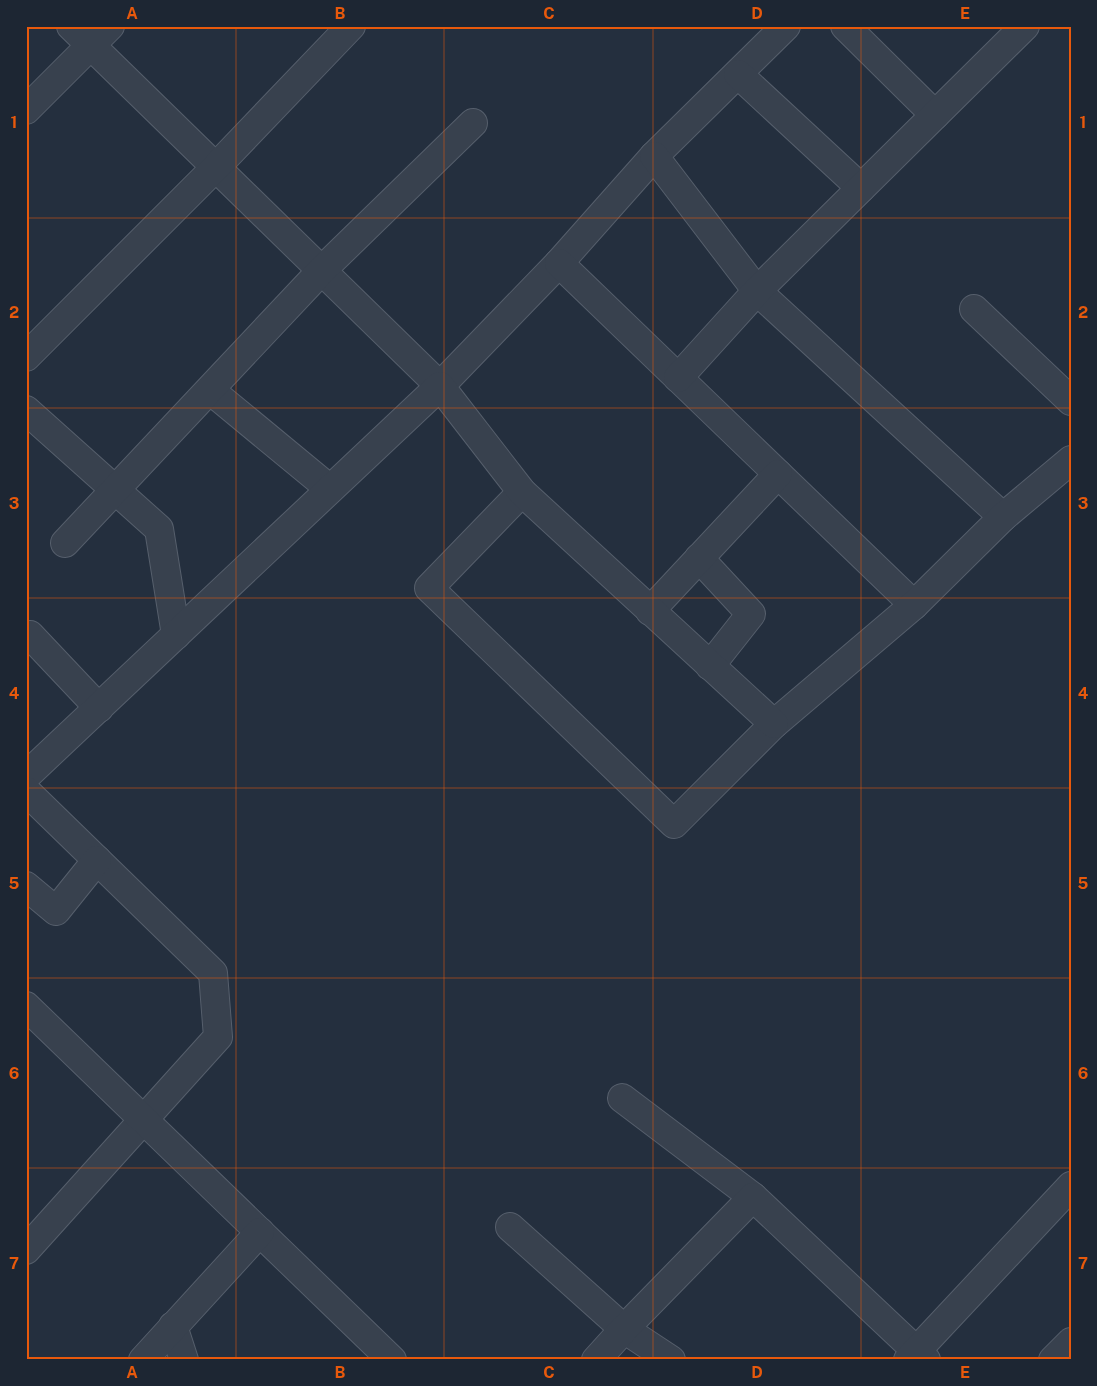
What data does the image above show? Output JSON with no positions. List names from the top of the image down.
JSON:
{
  "grid": {
    "columns": [
      "A",
      "B",
      "C",
      "D",
      "E"
    ],
    "rows": [
      "1",
      "2",
      "3",
      "4",
      "5",
      "6",
      "7"
    ]
  }
}
